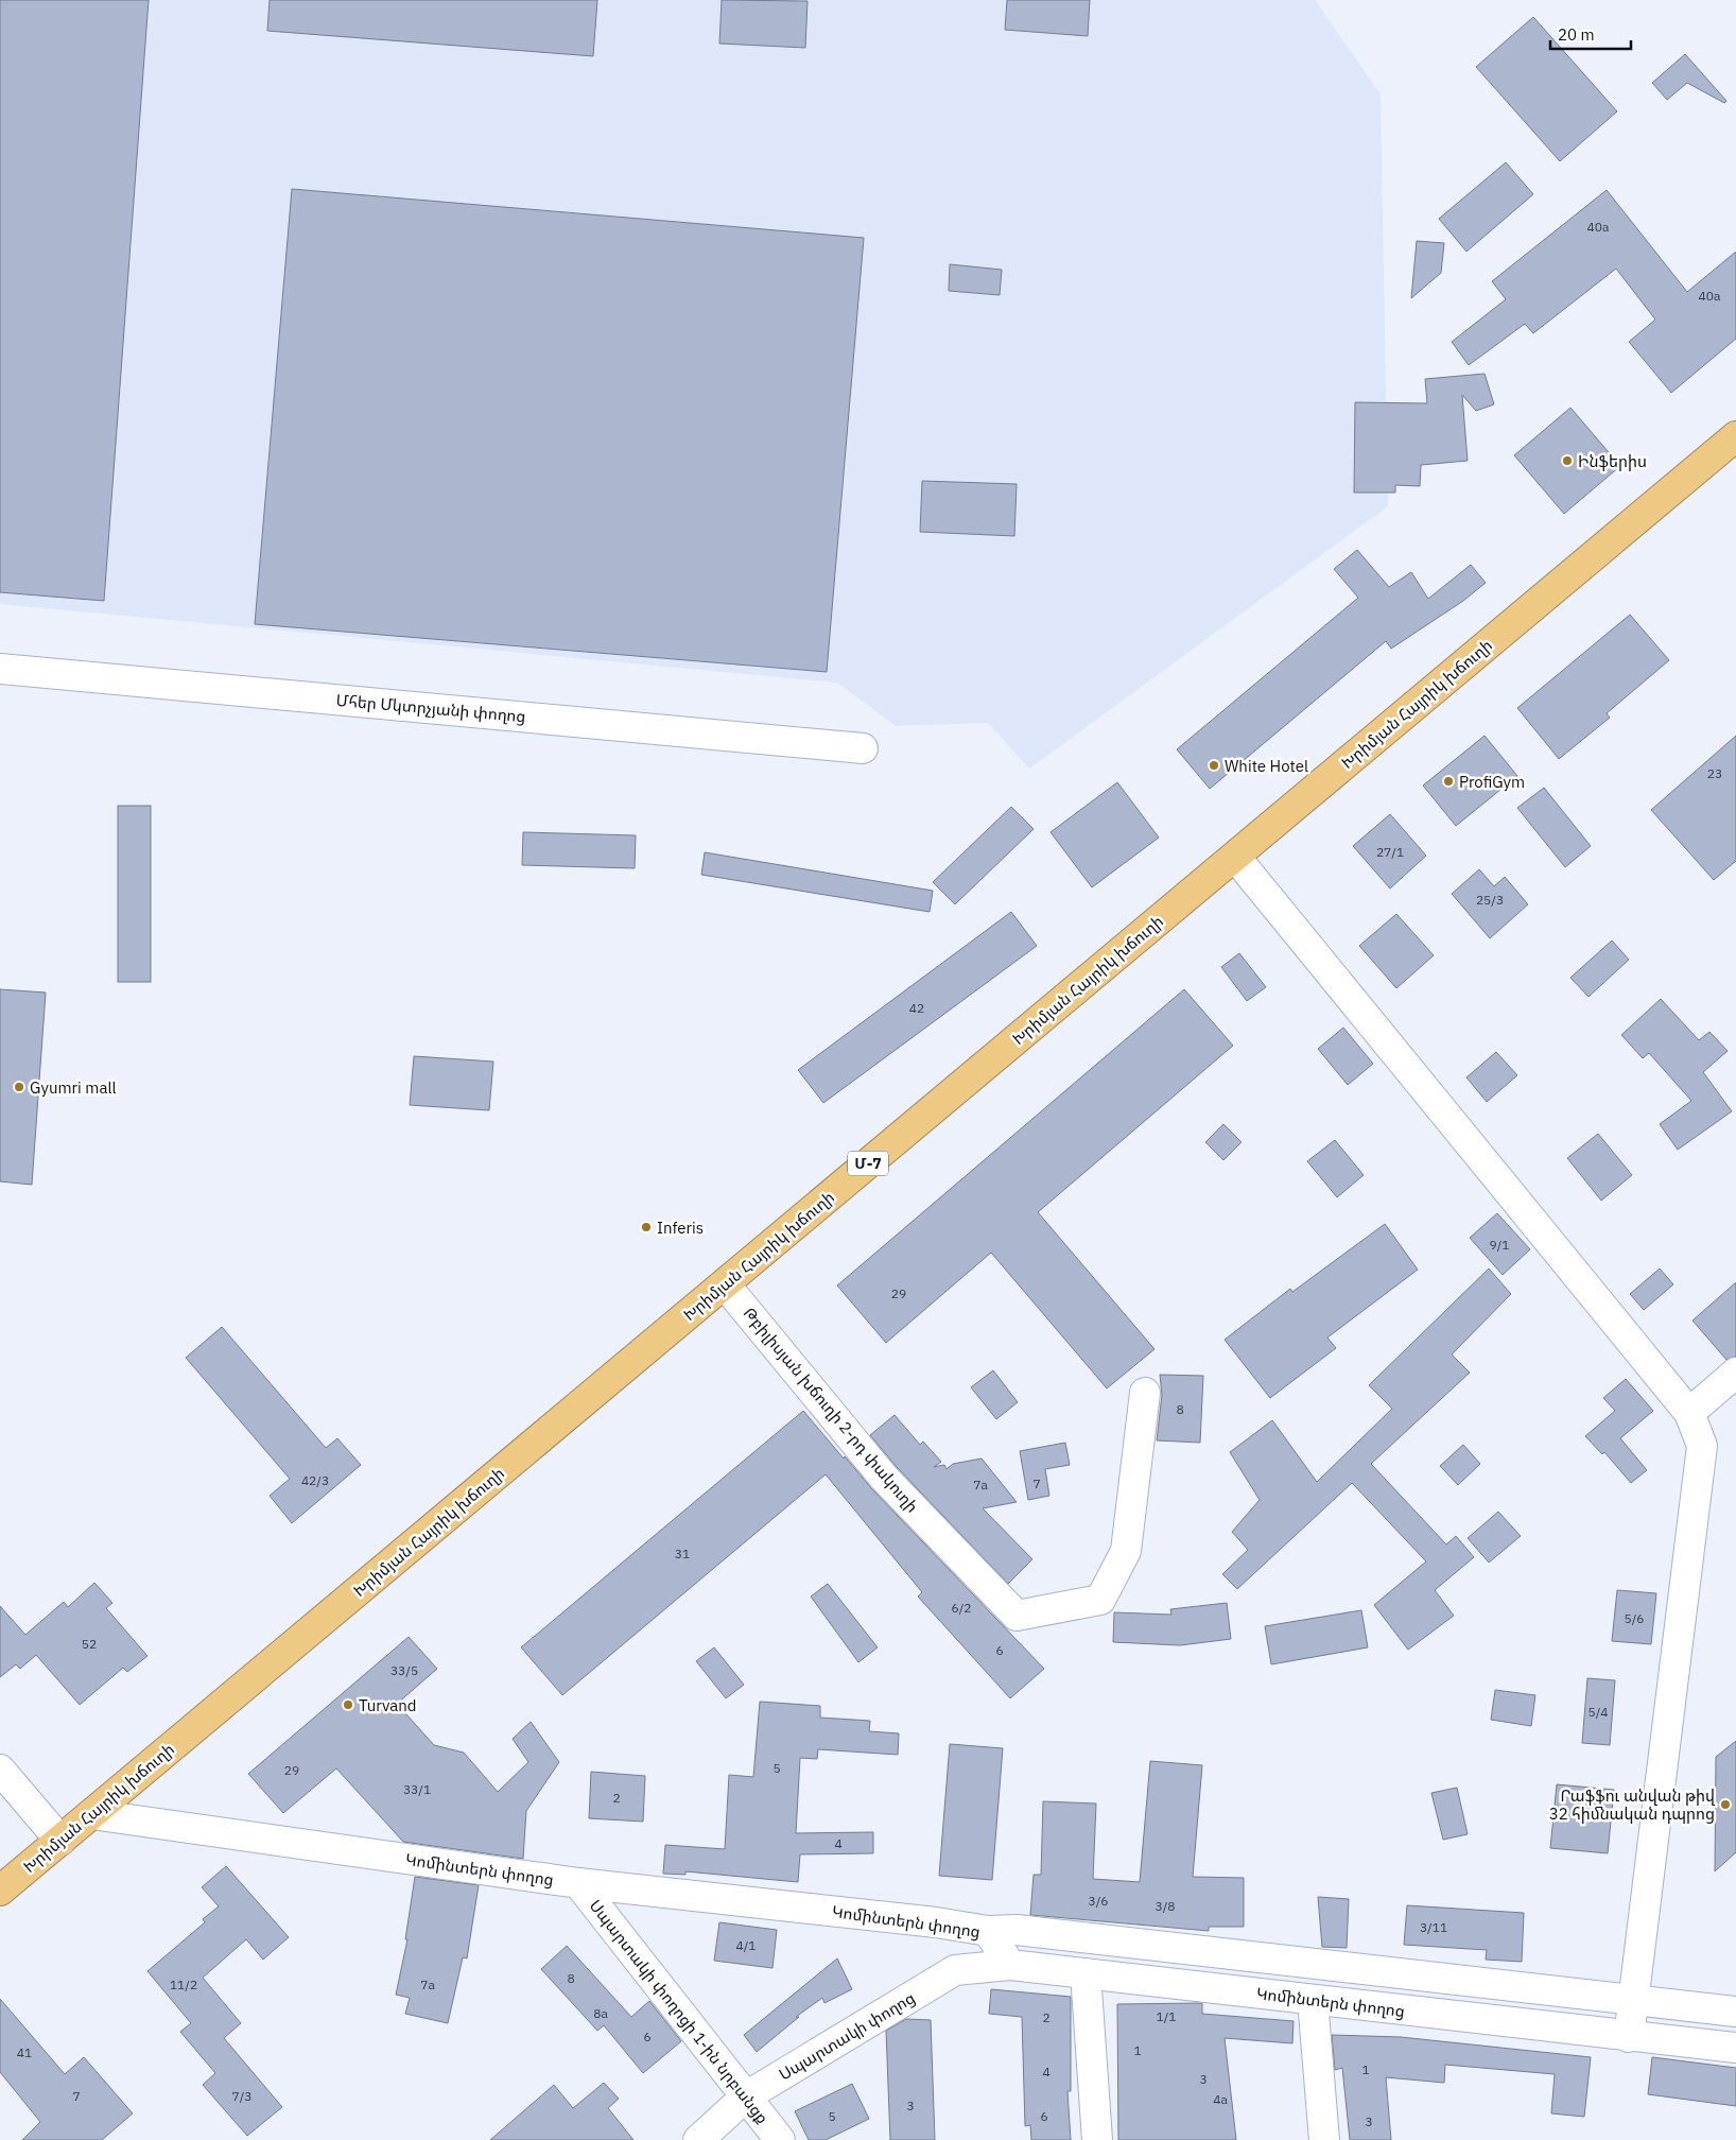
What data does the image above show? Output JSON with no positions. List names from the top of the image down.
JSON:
{
  "streets": {
    "highway": ["Խրիմյան Հայրիկ խճուղի", "Մ-7"],
    "street": [
      "Մհեր Մկտրչյանի փողոց",
      "Թբիլիսյան խճուղի 2-րդ փակուղի",
      "Կոմինտերն փողոց",
      "Սպարտակի փողոցի 1-ին նրբանցք",
      "Սպարտակի փողոց"
    ]
  },
  "crossings": [
    ["Խրիմյան Հայրիկ խճուղի", "Թբիլիսյան խճուղի 2-րդ փակուղի"],
    ["Խրիմյան Հայրիկ խճուղի", "Կոմինտերն փողոց"],
    ["Կոմինտերն փողոց", "Սպարտակի փողոցի 1-ին նրբանցք"],
    ["Կոմինտերն փողոց", "Սպարտակի փողոց"],
    ["Սպարտակի փողոցի 1-ին նրբանցք", "Սպարտակի փողոց"]
  ],
  "places": [
    "Ինֆերիս",
    "White Hotel",
    "ProfiGym",
    "Gyumri mall",
    "Inferis",
    "Turvand",
    "Րաֆֆու անվան թիվ 32 հիմնական դպրոց"
  ],
  "house_numbers": [
    "40a",
    "40a",
    "23",
    "27/1",
    "25/3",
    "42",
    "9/1",
    "29",
    "8",
    "42/3",
    "7",
    "7a",
    "31",
    "6/2",
    "5/6",
    "52",
    "6",
    "33/5",
    "5/4",
    "5",
    "29",
    "33/1",
    "2",
    "4",
    "3/6",
    "3/8",
    "3/11",
    "4/1",
    "8",
    "11/2",
    "7a",
    "8a",
    "1/1",
    "2",
    "6",
    "1",
    "41",
    "1",
    "4",
    "3",
    "7",
    "7/3",
    "4a",
    "3",
    "5",
    "6",
    "3"
  ],
  "scale_bar": "20 m"
}
